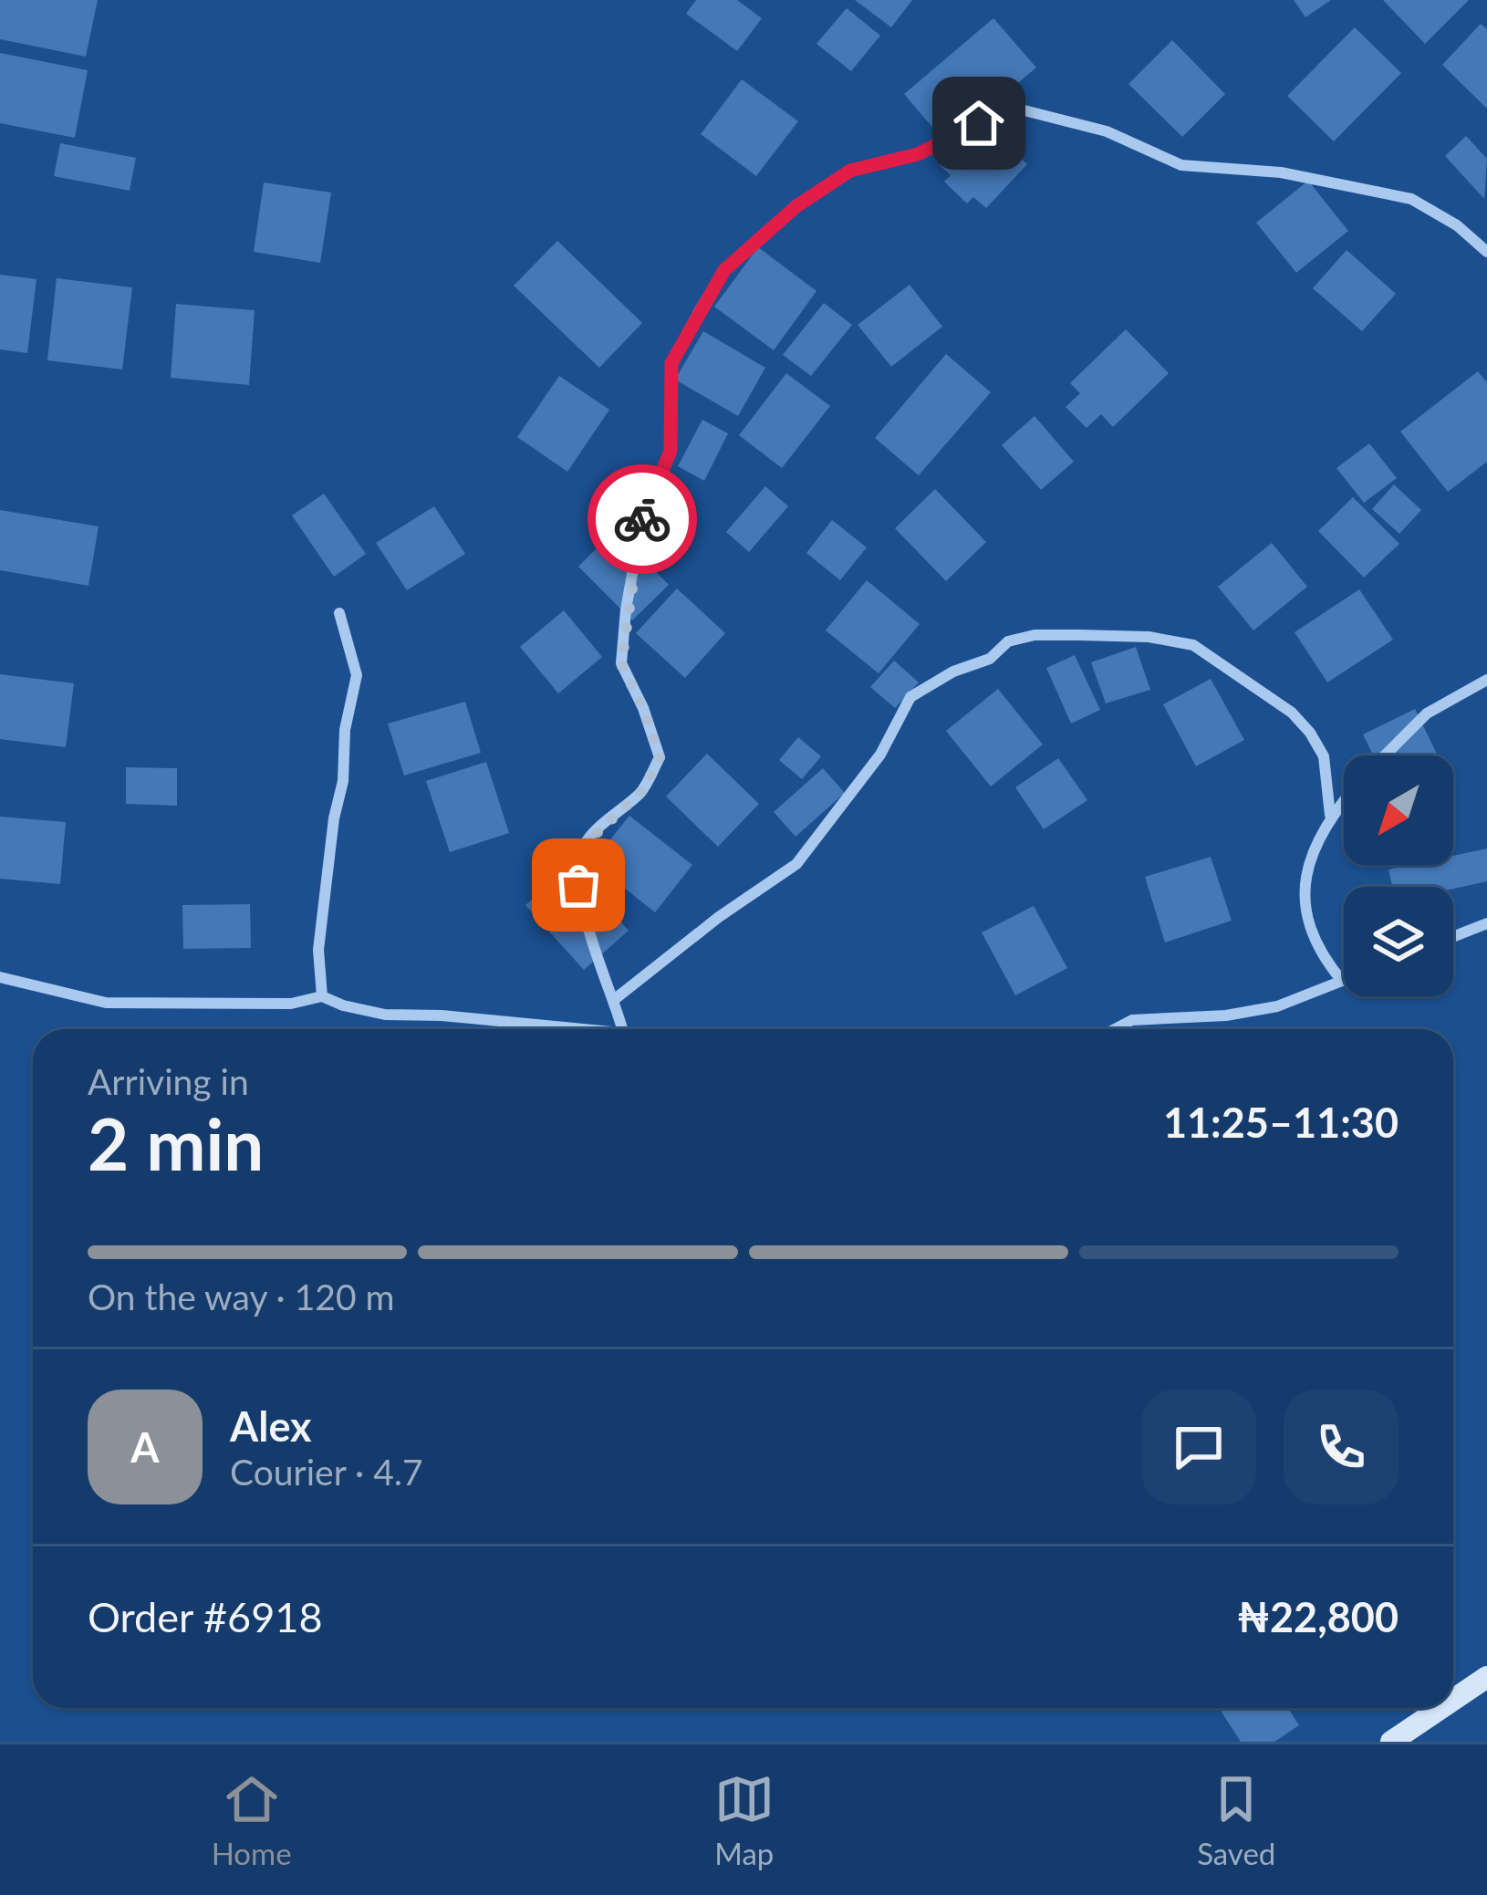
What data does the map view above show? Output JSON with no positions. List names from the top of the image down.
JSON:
{
  "north": "bottom left",
  "page": {
    "heading": ["2 min", "Arriving in", "11:25–11:30"],
    "panel": [
      "Alex",
      "Courier · 4.7",
      "Order #6918",
      "₦22,800"
    ],
    "bar": "On the way · 120 m",
    "round": "A",
    "tabs": ["Home", "Map", "Saved"]
  }
}
